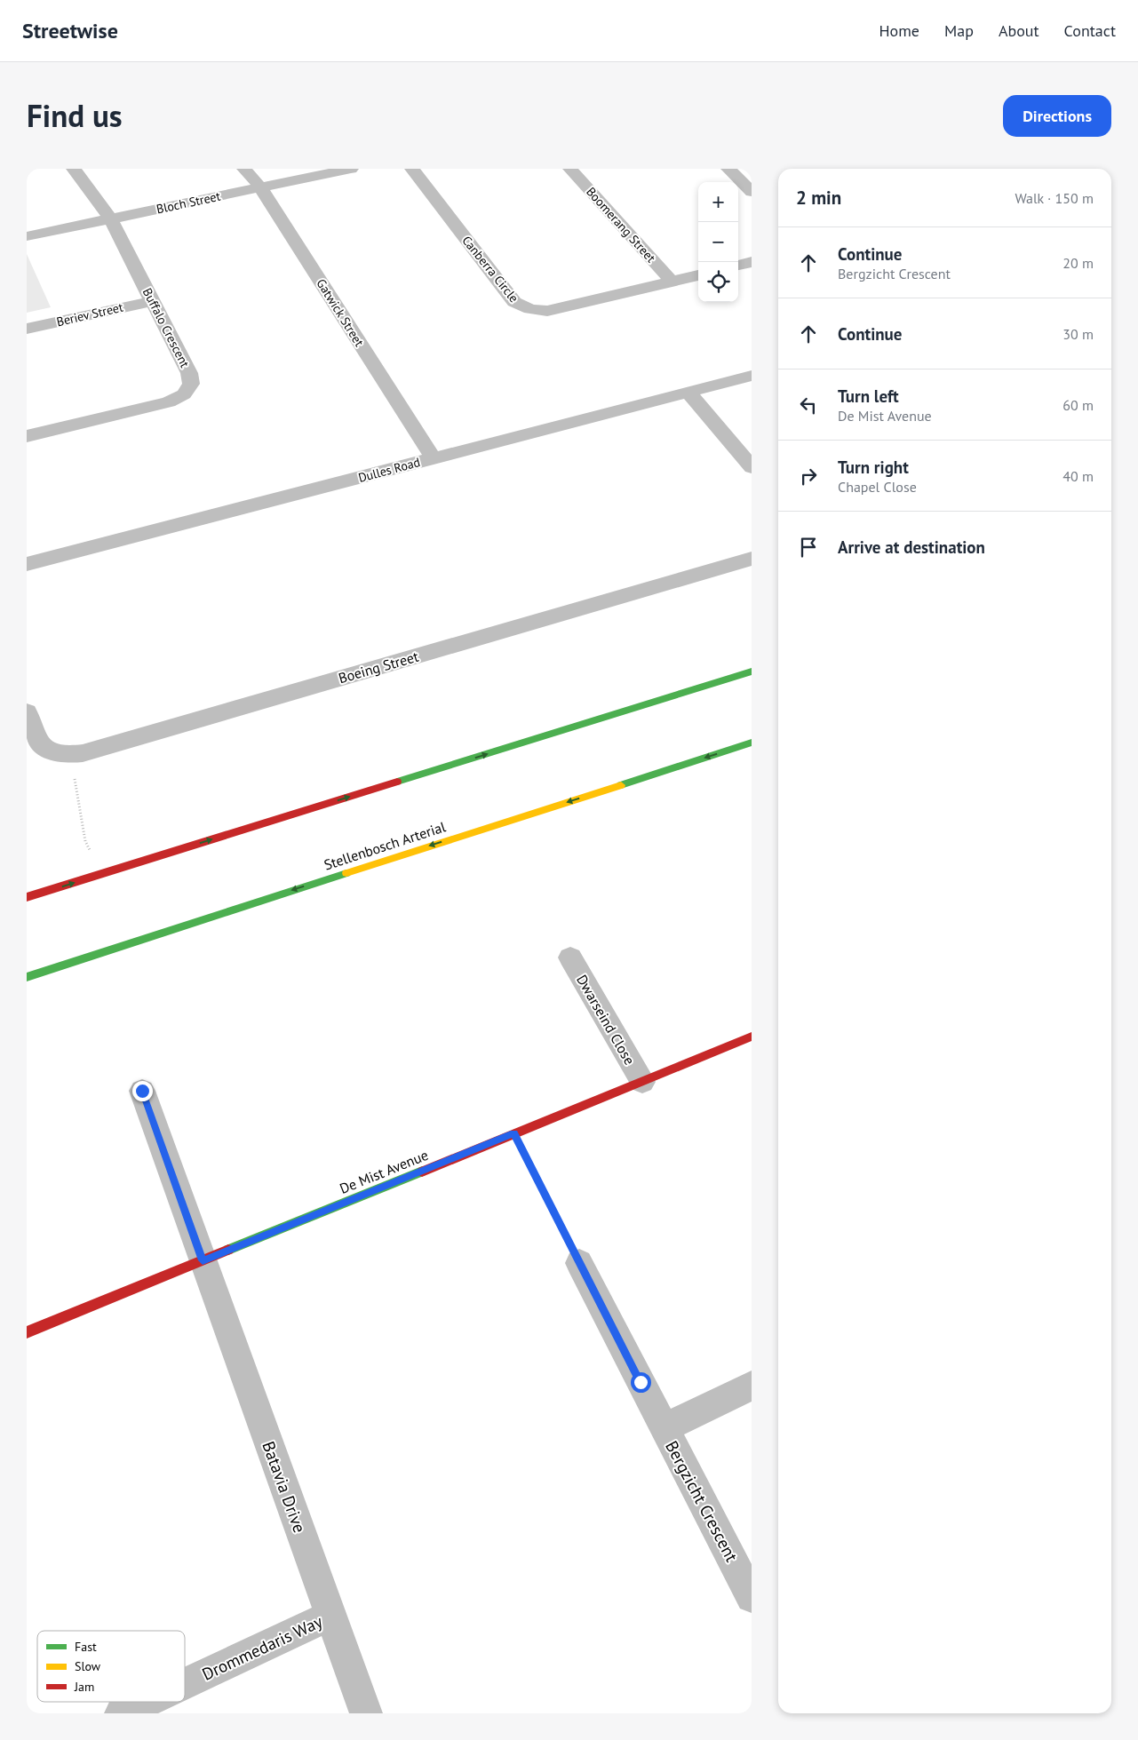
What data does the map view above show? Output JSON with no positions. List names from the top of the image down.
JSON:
{
  "streets": {
    "main road": ["Stellenbosch Arterial", "De Mist Avenue"],
    "street": [
      "Bloch Street",
      "Boomerang Street",
      "Canberra Circle",
      "Gatwick Street",
      "Beriev Street",
      "Buffalo Crescent",
      "Dulles Road",
      "Boeing Street",
      "Dwarseind Close",
      "Batavia Drive",
      "Bergzicht Crescent",
      "Drommedaris Way"
    ]
  },
  "crossings": [
    ["Bloch Street", "Gatwick Street"],
    ["Bloch Street", "Buffalo Crescent"],
    ["Boomerang Street", "Canberra Circle"],
    ["Gatwick Street", "Dulles Road"],
    ["Beriev Street", "Buffalo Crescent"],
    ["Dwarseind Close", "De Mist Avenue"],
    ["De Mist Avenue", "Batavia Drive"],
    ["Batavia Drive", "Drommedaris Way"]
  ],
  "legend": ["Fast", "Slow", "Jam"],
  "page": {
    "header": "Streetwise",
    "nav": [
      "Home",
      "Map",
      "About",
      "Contact"
    ],
    "title": "Find us",
    "buttons": "Directions",
    "heading": ["2 min", "Walk · 150 m"],
    "map_buttons": ["+", "−"],
    "list": [
      ["Continue", "Bergzicht Crescent", "20 m"],
      ["Continue", "30 m"],
      ["Turn left", "De Mist Avenue", "60 m"],
      ["Turn right", "Chapel Close", "40 m"],
      "Arrive at destination"
    ]
  }
}
